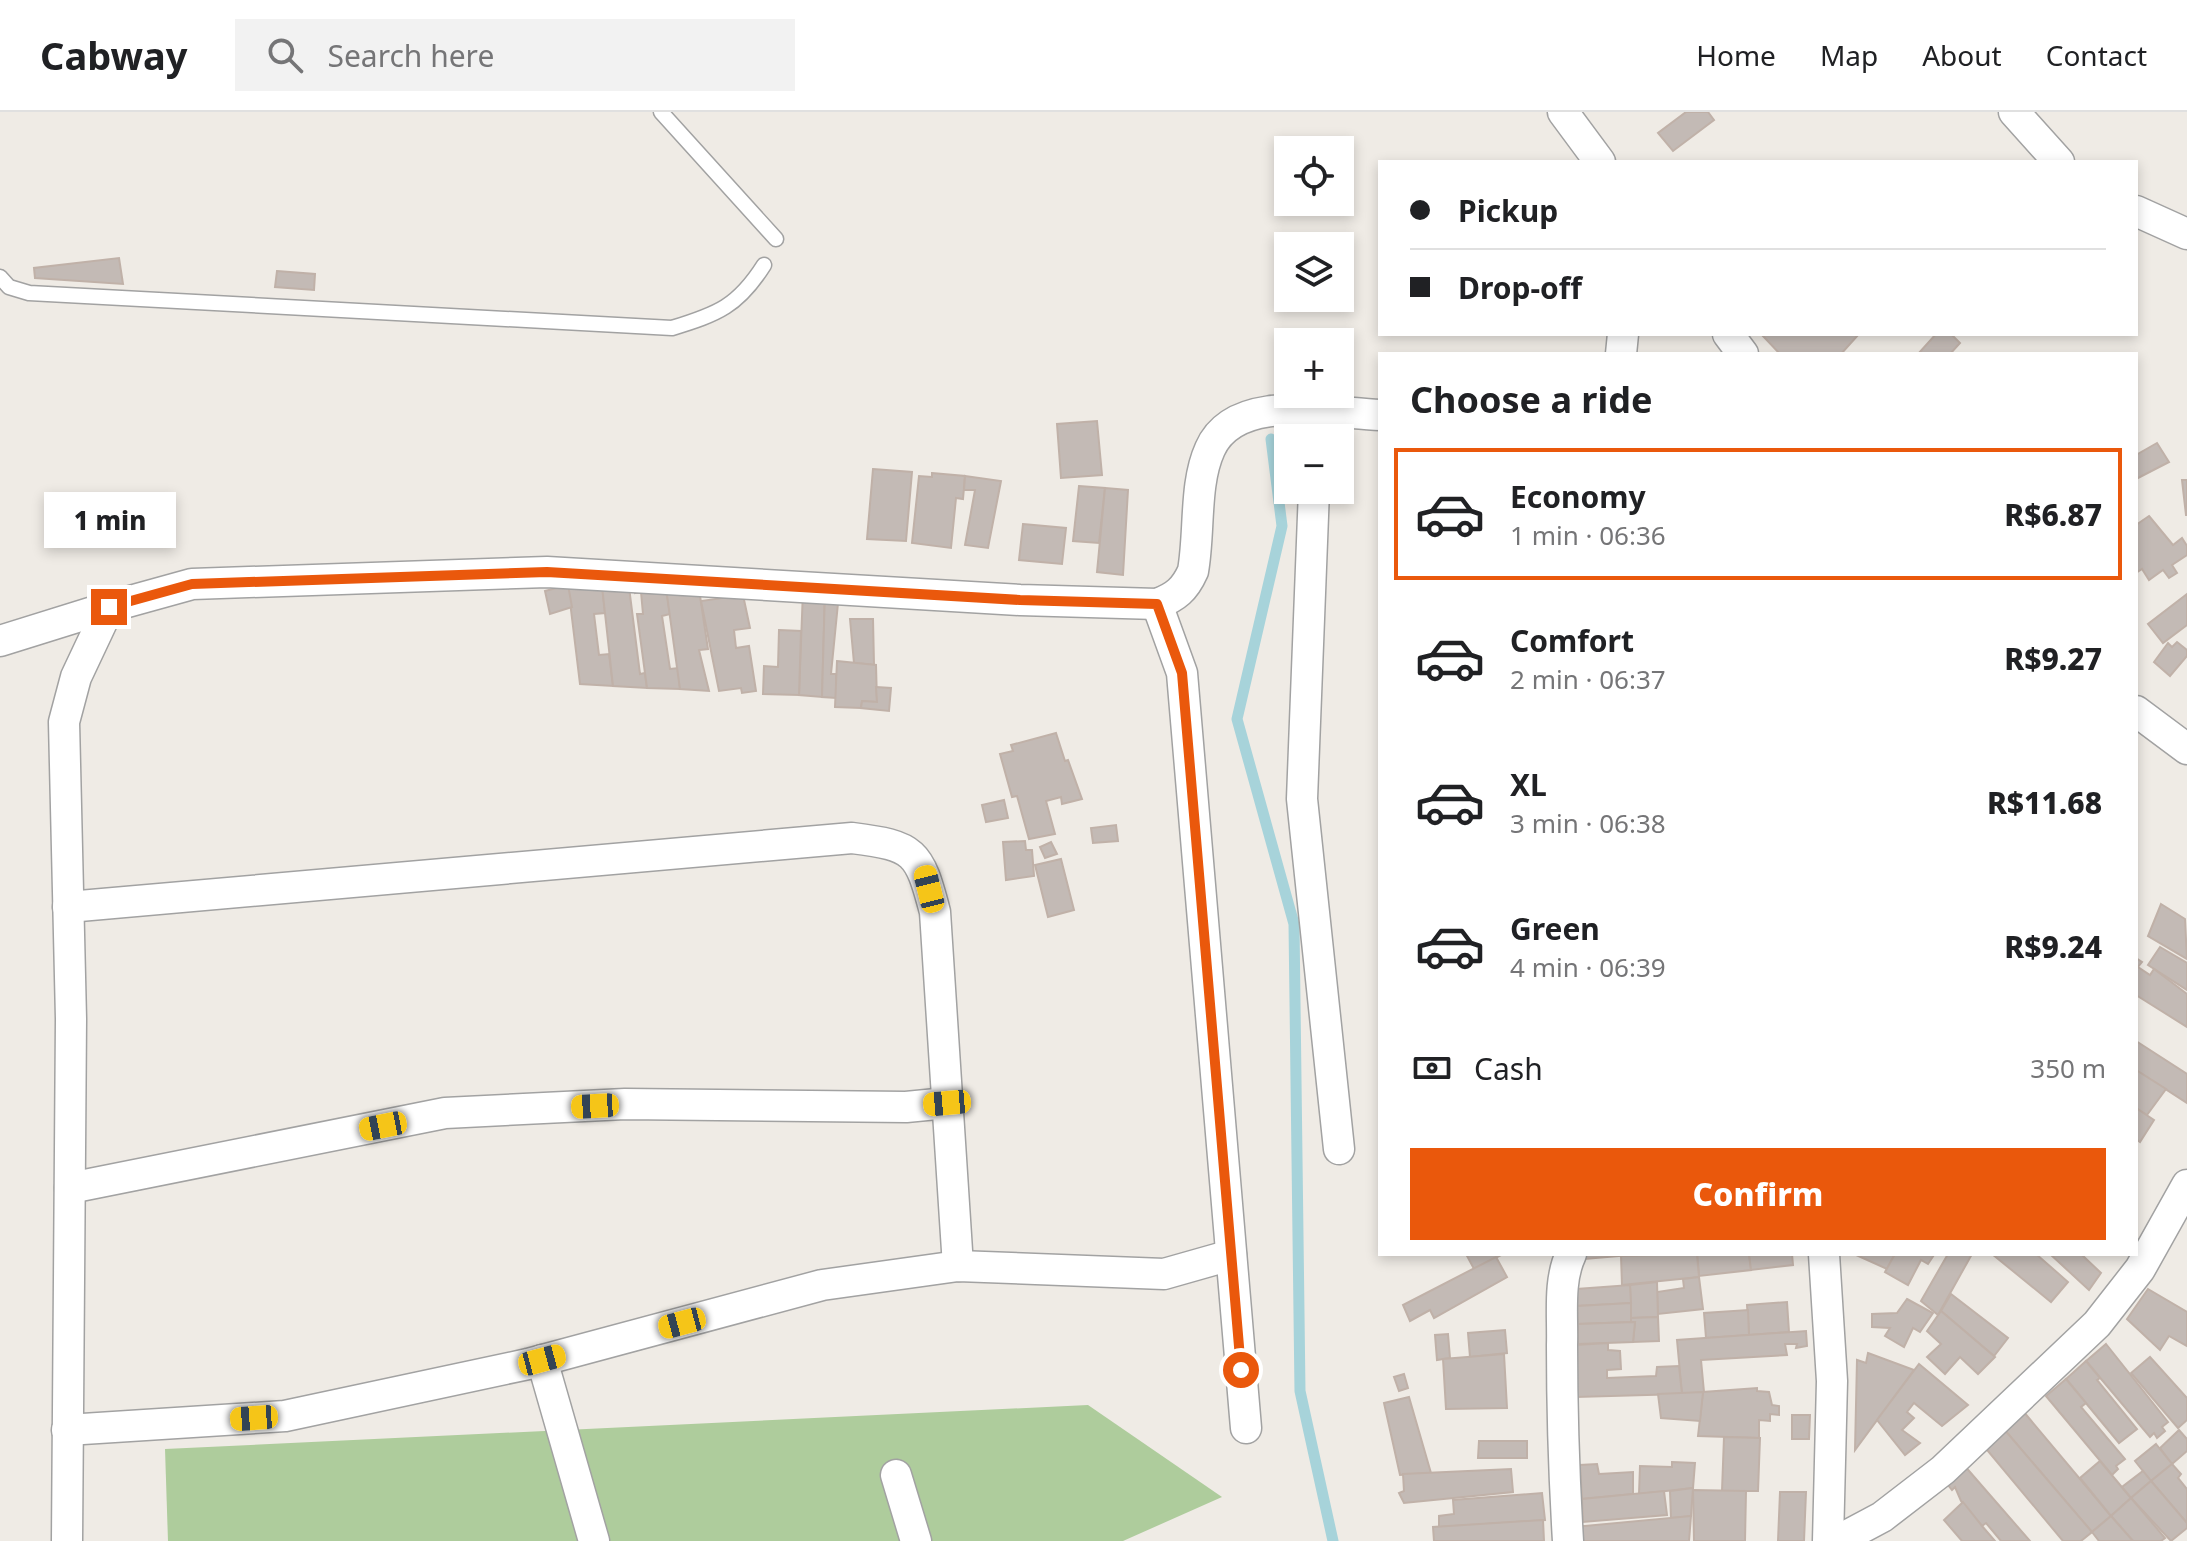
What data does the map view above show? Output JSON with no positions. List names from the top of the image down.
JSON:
{
  "page": {
    "header": "Cabway",
    "search": "Search here",
    "nav": [
      "Home",
      "Map",
      "About",
      "Contact"
    ],
    "map_buttons": ["+", "−"],
    "banner": ["Pickup", "Drop-off"],
    "heading": "Choose a ride",
    "list": [
      {
        "name": "Economy",
        "note": "1 min · 06:36",
        "value": "R$6.87"
      },
      {
        "name": "Comfort",
        "note": "2 min · 06:37",
        "value": "R$9.27"
      },
      {
        "name": "XL",
        "note": "3 min · 06:38",
        "value": "R$11.68"
      },
      {
        "name": "Green",
        "note": "4 min · 06:39",
        "value": "R$9.24"
      }
    ],
    "bubble": "1 min",
    "pay": ["Cash", "350 m"],
    "buttons": "Confirm"
  }
}
